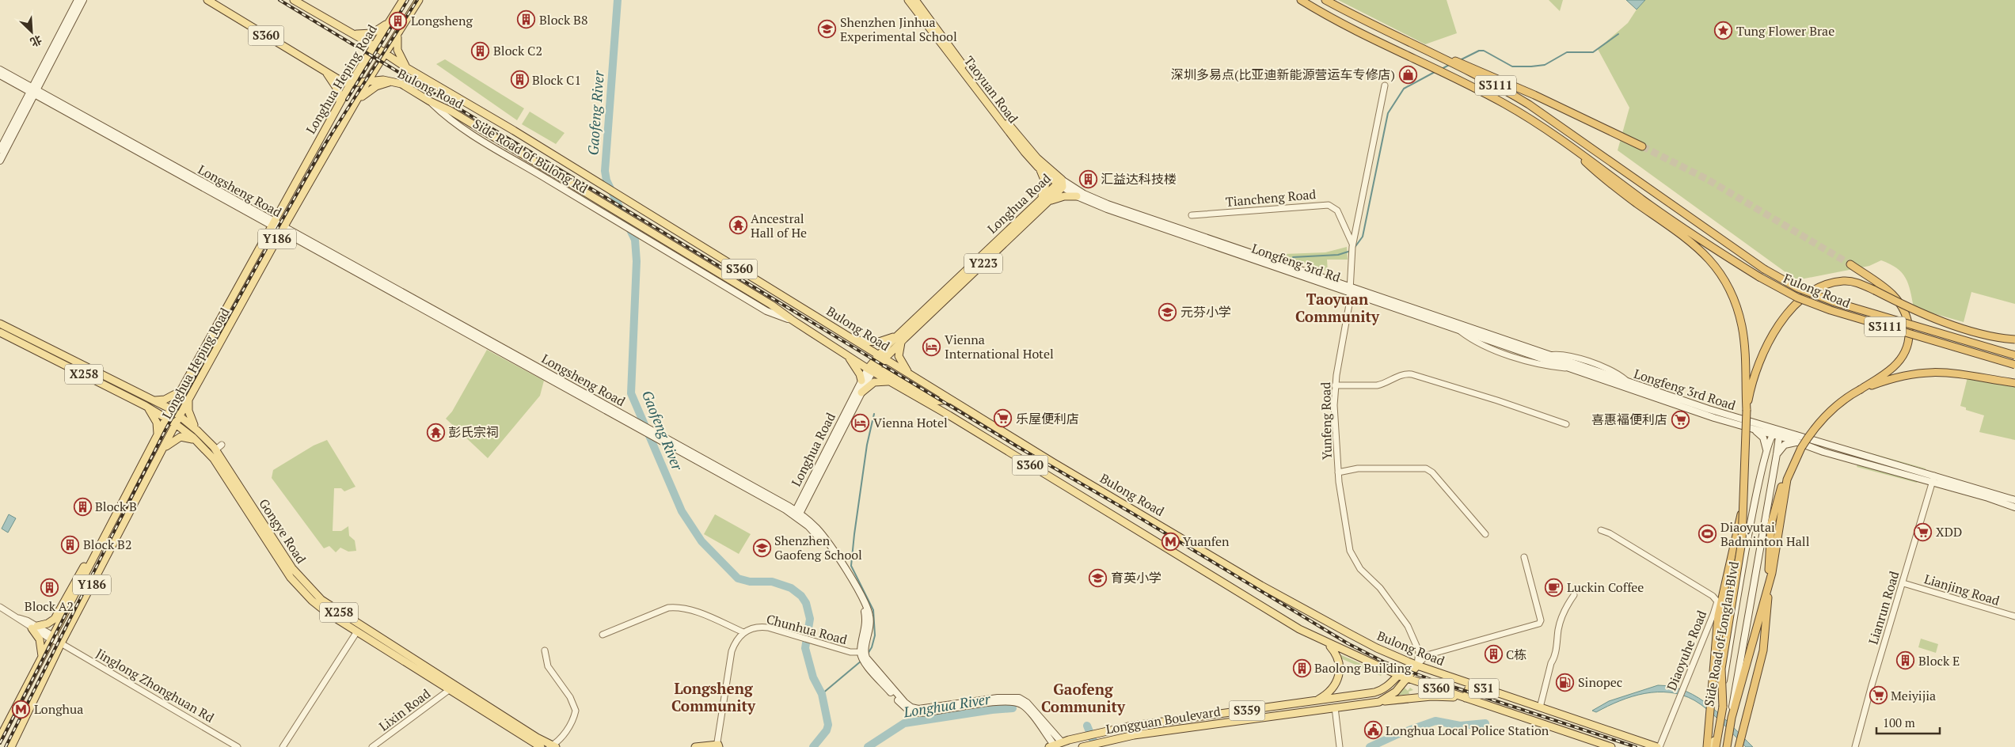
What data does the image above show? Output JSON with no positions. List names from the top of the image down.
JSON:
{
  "streets": {
    "highway": ["S3111", "Fulong Road"],
    "main road": [
      "S360",
      "Longhua Heping Road",
      "Bulong Road",
      "Taoyuan Road",
      "Side Road of Bulong Rd",
      "Longsheng Road",
      "Longhua Road",
      "Y186",
      "Longfeng 3rd Rd",
      "Y223",
      "X258",
      "Longfeng 3rd Road",
      "Gongye Road",
      "Side Road of Longlan Blvd",
      "S31",
      "S359",
      "Longguan Boulevard"
    ],
    "street": [
      "Tiancheng Road",
      "Yunfeng Road",
      "Lianjing Road",
      "Lianrun Road",
      "Chunhua Road",
      "Diaoyuhe Road",
      "Jinglong Zhonghuan Rd",
      "Lixin Road"
    ]
  },
  "crossings": [
    ["S360", "Bulong Road"],
    ["S360", "Side Road of Bulong Rd"],
    ["S360", "Longhua Road"],
    ["S360", "S31"],
    ["S360", "Longguan Boulevard"],
    ["Longhua Heping Road", "Bulong Road"],
    ["Longhua Heping Road", "Longsheng Road"],
    ["Longhua Heping Road", "Gongye Road"],
    ["Longhua Heping Road", "Jinglong Zhonghuan Rd"],
    ["S3111", "Fulong Road"],
    ["Bulong Road", "Side Road of Bulong Rd"],
    ["Bulong Road", "Longhua Road"],
    ["Bulong Road", "Yunfeng Road"],
    ["Bulong Road", "Diaoyuhe Road"],
    ["Bulong Road", "Longguan Boulevard"],
    ["Taoyuan Road", "Longhua Road"],
    ["Taoyuan Road", "Longfeng 3rd Rd"],
    ["Longsheng Road", "Longhua Road"],
    ["Longsheng Road", "Chunhua Road"],
    ["Tiancheng Road", "Yunfeng Road"],
    ["Longhua Road", "Longfeng 3rd Rd"],
    ["Longfeng 3rd Rd", "Longfeng 3rd Road"],
    ["Longfeng 3rd Rd", "Yunfeng Road"],
    ["Longfeng 3rd Road", "Lianrun Road"],
    ["Longfeng 3rd Road", "Side Road of Longlan Blvd"],
    ["Yunfeng Road", "Longguan Boulevard"],
    ["Gongye Road", "Lixin Road"],
    ["Lianjing Road", "Lianrun Road"]
  ],
  "districts": ["Taoyuan Community", "Longsheng Community", "Gaofeng Community"],
  "water": ["Gaofeng River", "Longhua River"],
  "places": {
    "building": [
      "Block B8",
      "Longsheng",
      "Block C2",
      "Block C1",
      "汇益达科技楼",
      "Block B",
      "Block B2",
      "Block A2",
      "C栋",
      "Block E",
      "Baolong Building"
    ],
    "school or university": [
      "Shenzhen Jinhua Experimental School",
      "元芬小学",
      "Shenzhen Gaofeng School",
      "育英小学"
    ],
    "place": ["Tung Flower Brae"],
    "shop": ["深圳多易点(比亚迪新能源营运车专修店)"],
    "temple": ["Ancestral Hall of He", "彭氏宗祠"],
    "hotel": ["Vienna International Hotel", "Vienna Hotel"],
    "supermarket": [
      "乐屋便利店",
      "喜惠褔便利店",
      "XDD",
      "Meiyijia"
    ],
    "sports": ["Diaoyutai Badminton Hall"],
    "metro station": ["Yuanfen", "Longhua"],
    "cafe": ["Luckin Coffee"],
    "fuel station": ["Sinopec"],
    "public building": ["Longhua Local Police Station"]
  },
  "scale_bar": "100 m",
  "north": "bottom right"
}
